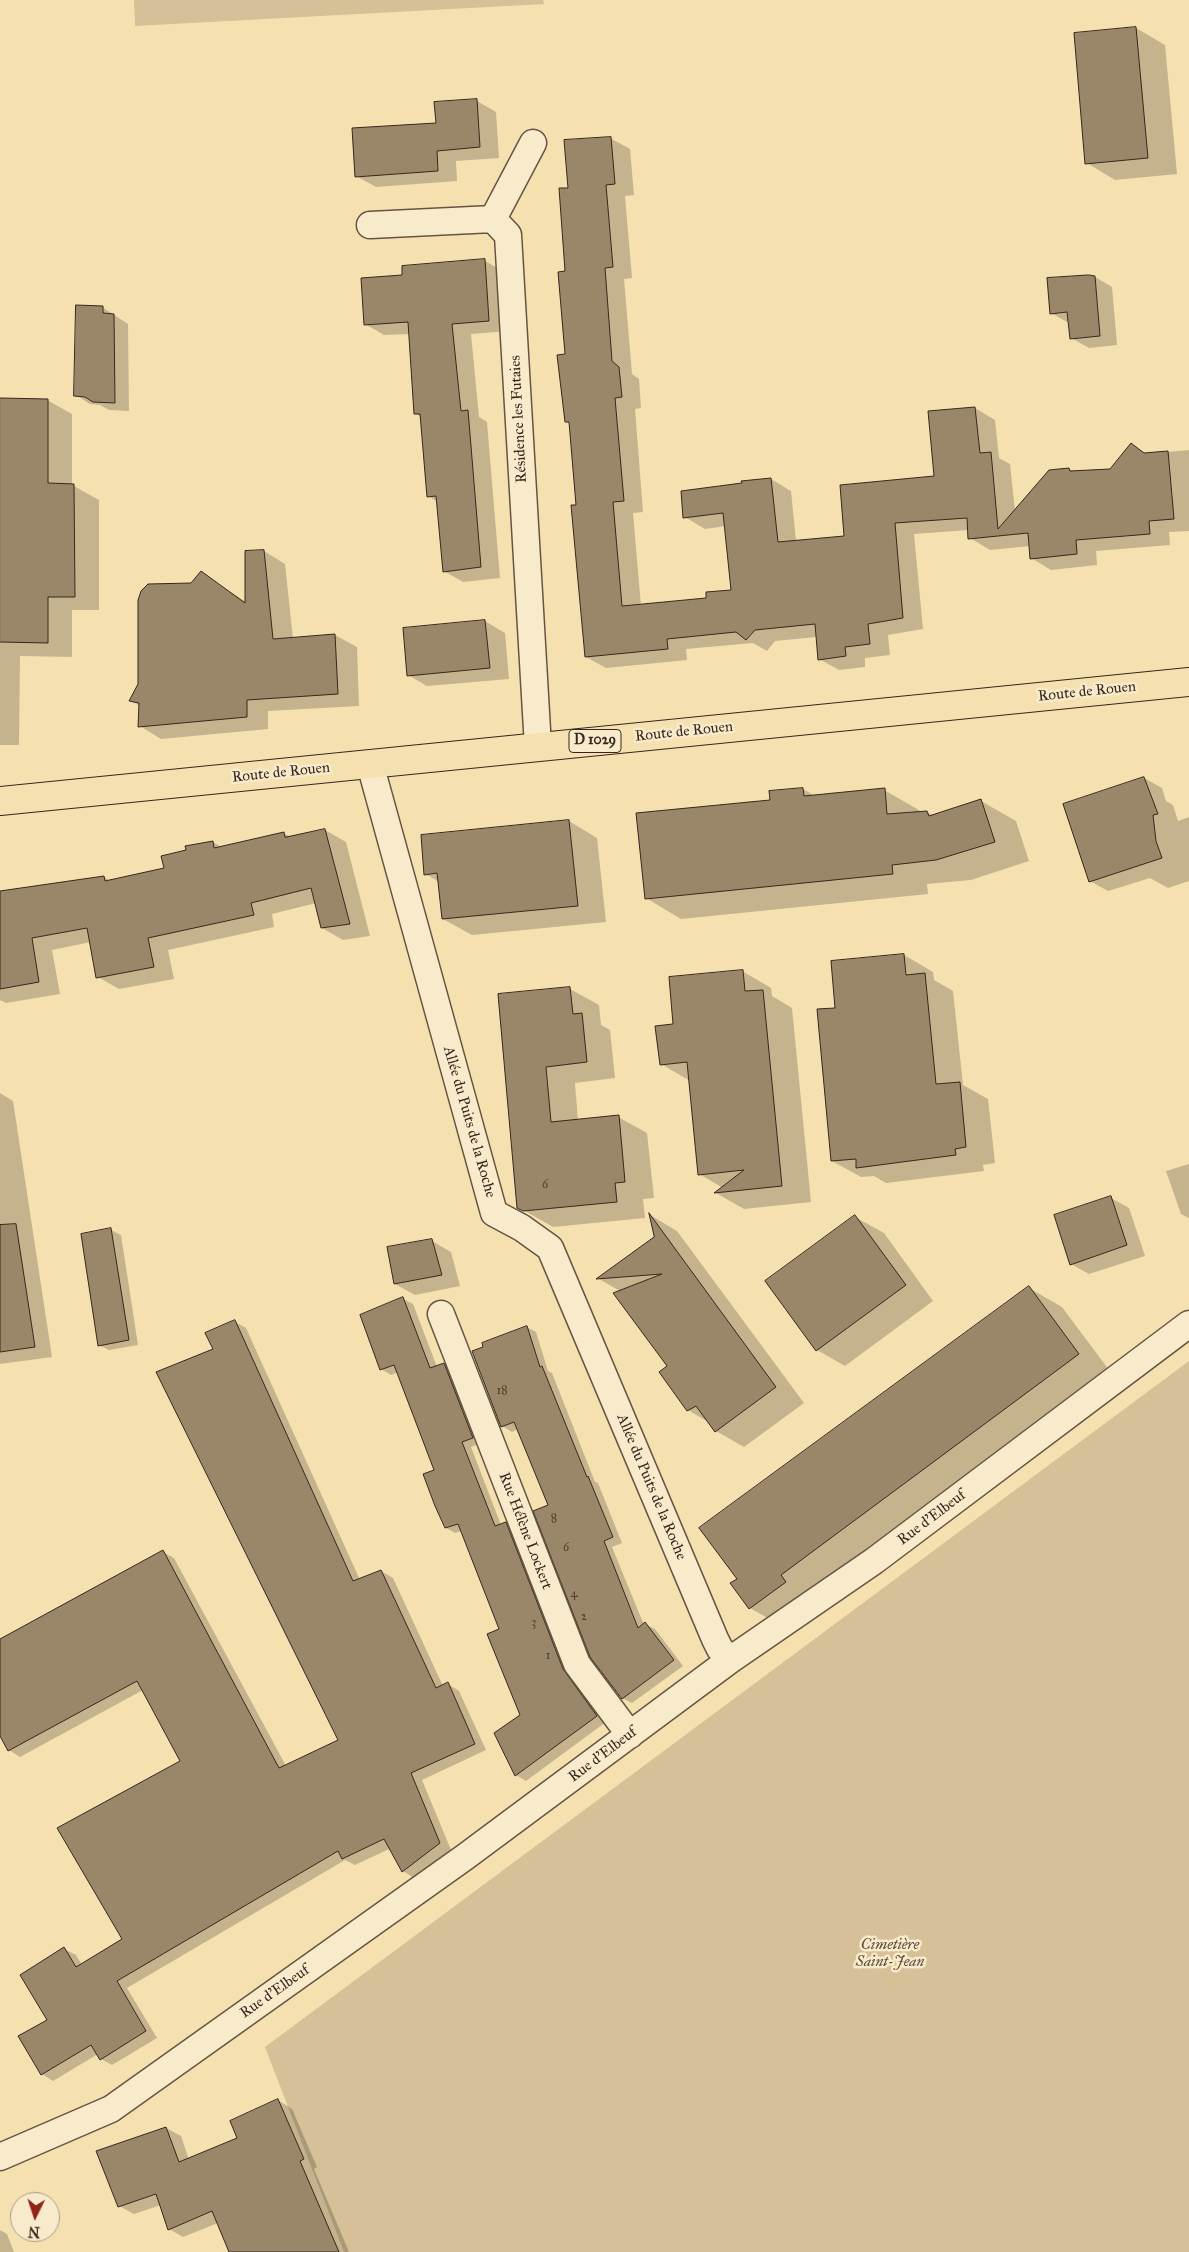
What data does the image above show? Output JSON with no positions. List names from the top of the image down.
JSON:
{
  "streets": {
    "main road": ["Route de Rouen", "D 1029"],
    "street": [
      "Résidence les Futaies",
      "Allée du Puits de la Roche",
      "Rue d'Elbeuf",
      "Rue Hélène Lockert"
    ]
  },
  "crossings": [
    ["Résidence les Futaies", "Route de Rouen"],
    ["Route de Rouen", "Allée du Puits de la Roche"],
    ["Allée du Puits de la Roche", "Rue d'Elbeuf"],
    ["Rue d'Elbeuf", "Rue Hélène Lockert"]
  ],
  "parks": ["Cimetière Saint-Jean"],
  "house_numbers": [
    "6",
    "18",
    "8",
    "6",
    "4",
    "2",
    "3",
    "1"
  ],
  "north": "bottom"
}
